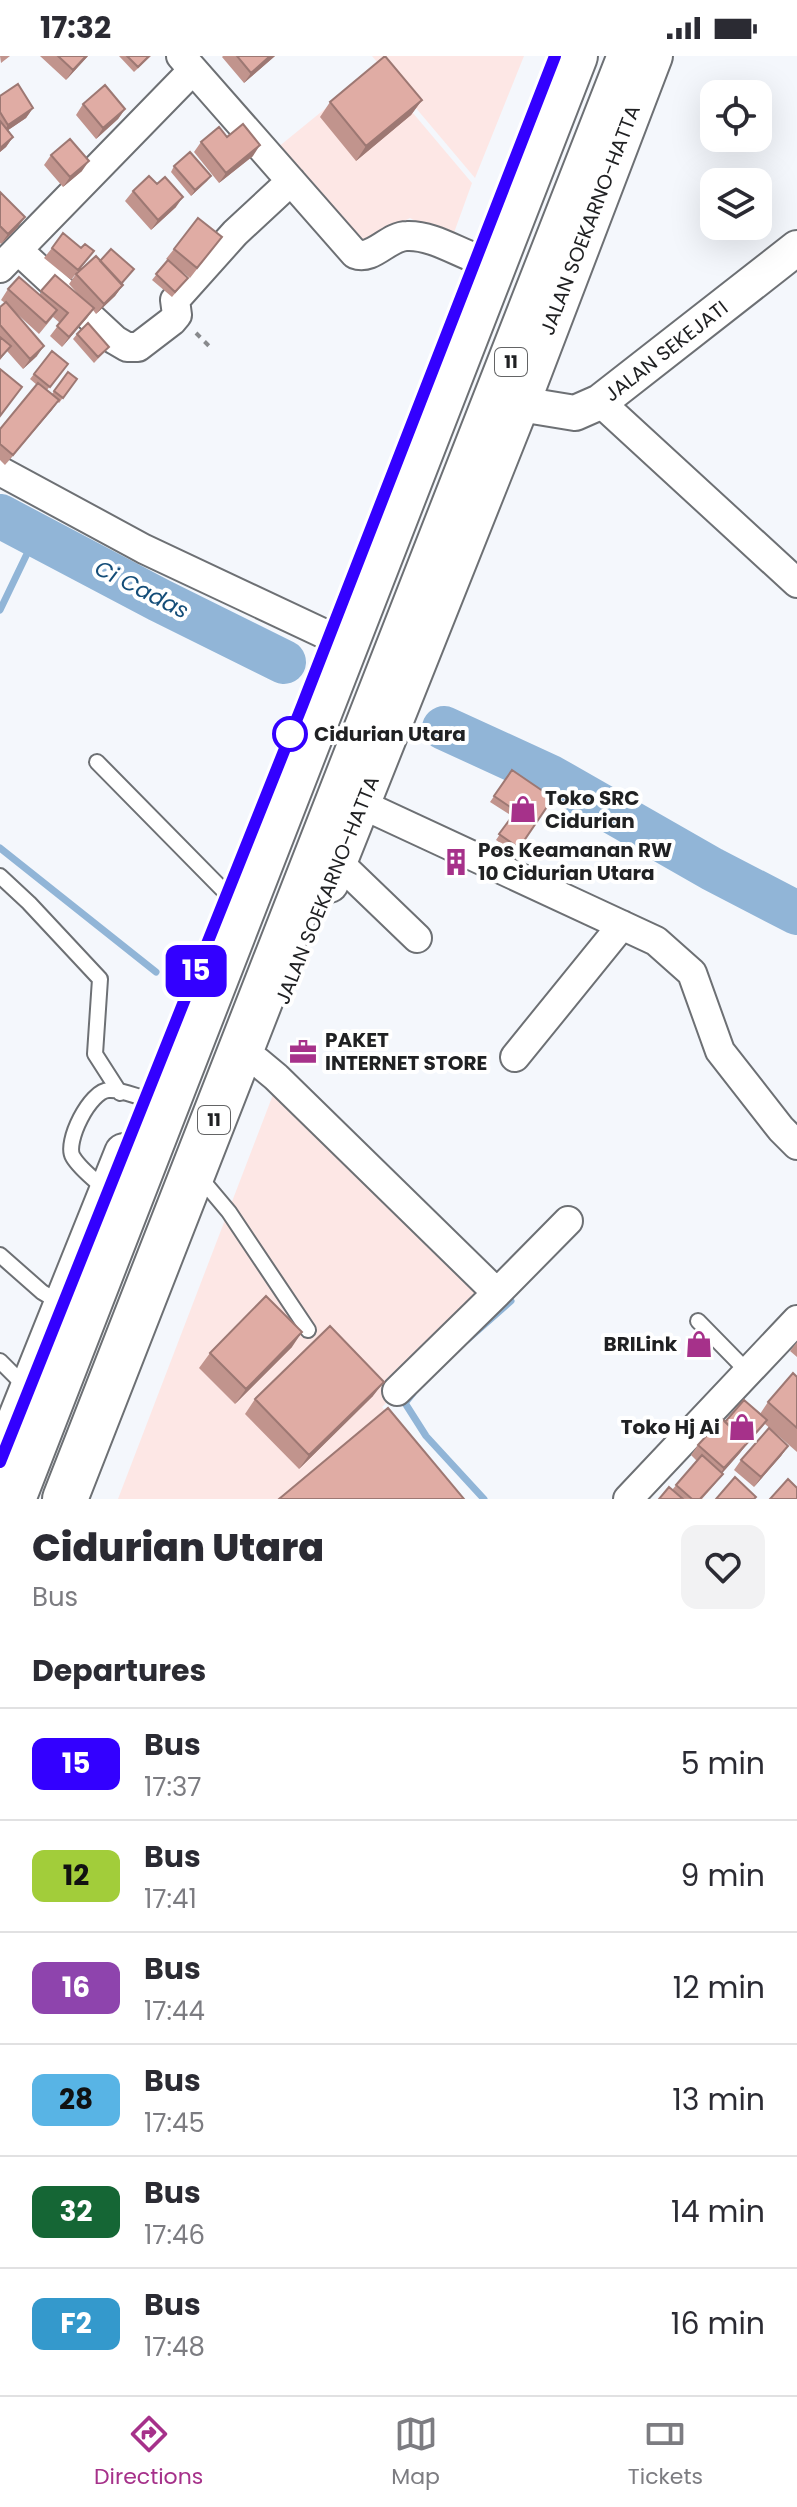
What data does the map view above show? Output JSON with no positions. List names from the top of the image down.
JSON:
{
  "streets": {
    "highway": ["JALAN SOEKARNO-HATTA", "11"],
    "street": ["JALAN SEKEJATI"]
  },
  "crossings": [
    ["JALAN SOEKARNO-HATTA", "JALAN SEKEJATI"]
  ],
  "water": ["Ci Cadas"],
  "places": {
    "other": ["Cidurian Utara"],
    "shop": ["Toko SRC Cidurian", "BRILink", "Toko Hj Ai"],
    "building": ["Pos Keamanan RW 10 Cidurian Utara"],
    "office": ["PAKET INTERNET STORE"]
  },
  "lines": ["bus line 15"],
  "page": {
    "status": "17:32",
    "on_map": "15",
    "heading": [
      ["Cidurian Utara", "Bus"],
      "Departures"
    ],
    "list": [
      {
        "mark": "15",
        "name": "Bus",
        "note": "17:37",
        "value": "5 min"
      },
      {
        "mark": "12",
        "name": "Bus",
        "note": "17:41",
        "value": "9 min"
      },
      {
        "mark": "16",
        "name": "Bus",
        "note": "17:44",
        "value": "12 min"
      },
      {
        "mark": "28",
        "name": "Bus",
        "note": "17:45",
        "value": "13 min"
      },
      {
        "mark": "32",
        "name": "Bus",
        "note": "17:46",
        "value": "14 min"
      },
      {
        "mark": "F2",
        "name": "Bus",
        "note": "17:48",
        "value": "16 min"
      }
    ],
    "tabs": ["Directions", "Map", "Tickets"]
  }
}
